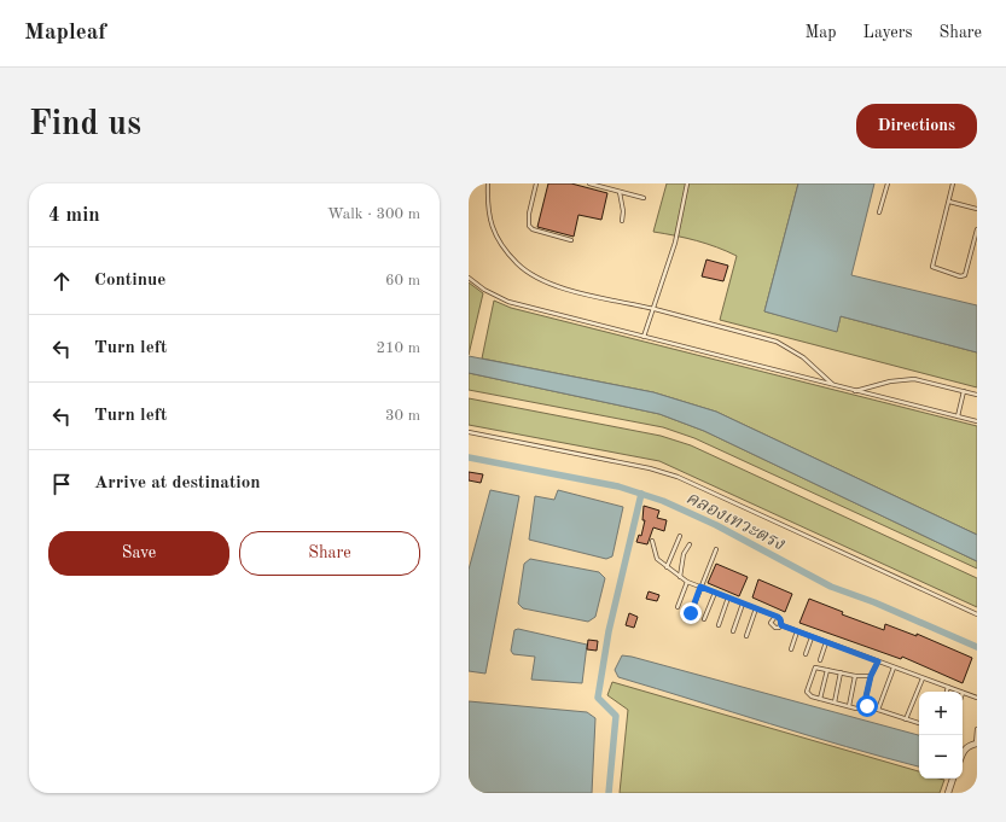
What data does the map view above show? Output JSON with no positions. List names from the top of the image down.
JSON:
{
  "water": ["คลองเทวะตรง"],
  "page": {
    "header": "Mapleaf",
    "nav": ["Map", "Layers", "Share"],
    "buttons": [
      "Directions",
      ["Save", "Share"]
    ],
    "title": "Find us",
    "heading": ["4 min", "Walk · 300 m"],
    "list": [
      ["Continue", "60 m"],
      ["Turn left", "210 m"],
      ["Turn left", "30 m"],
      "Arrive at destination"
    ],
    "map_buttons": ["+", "−"]
  }
}
